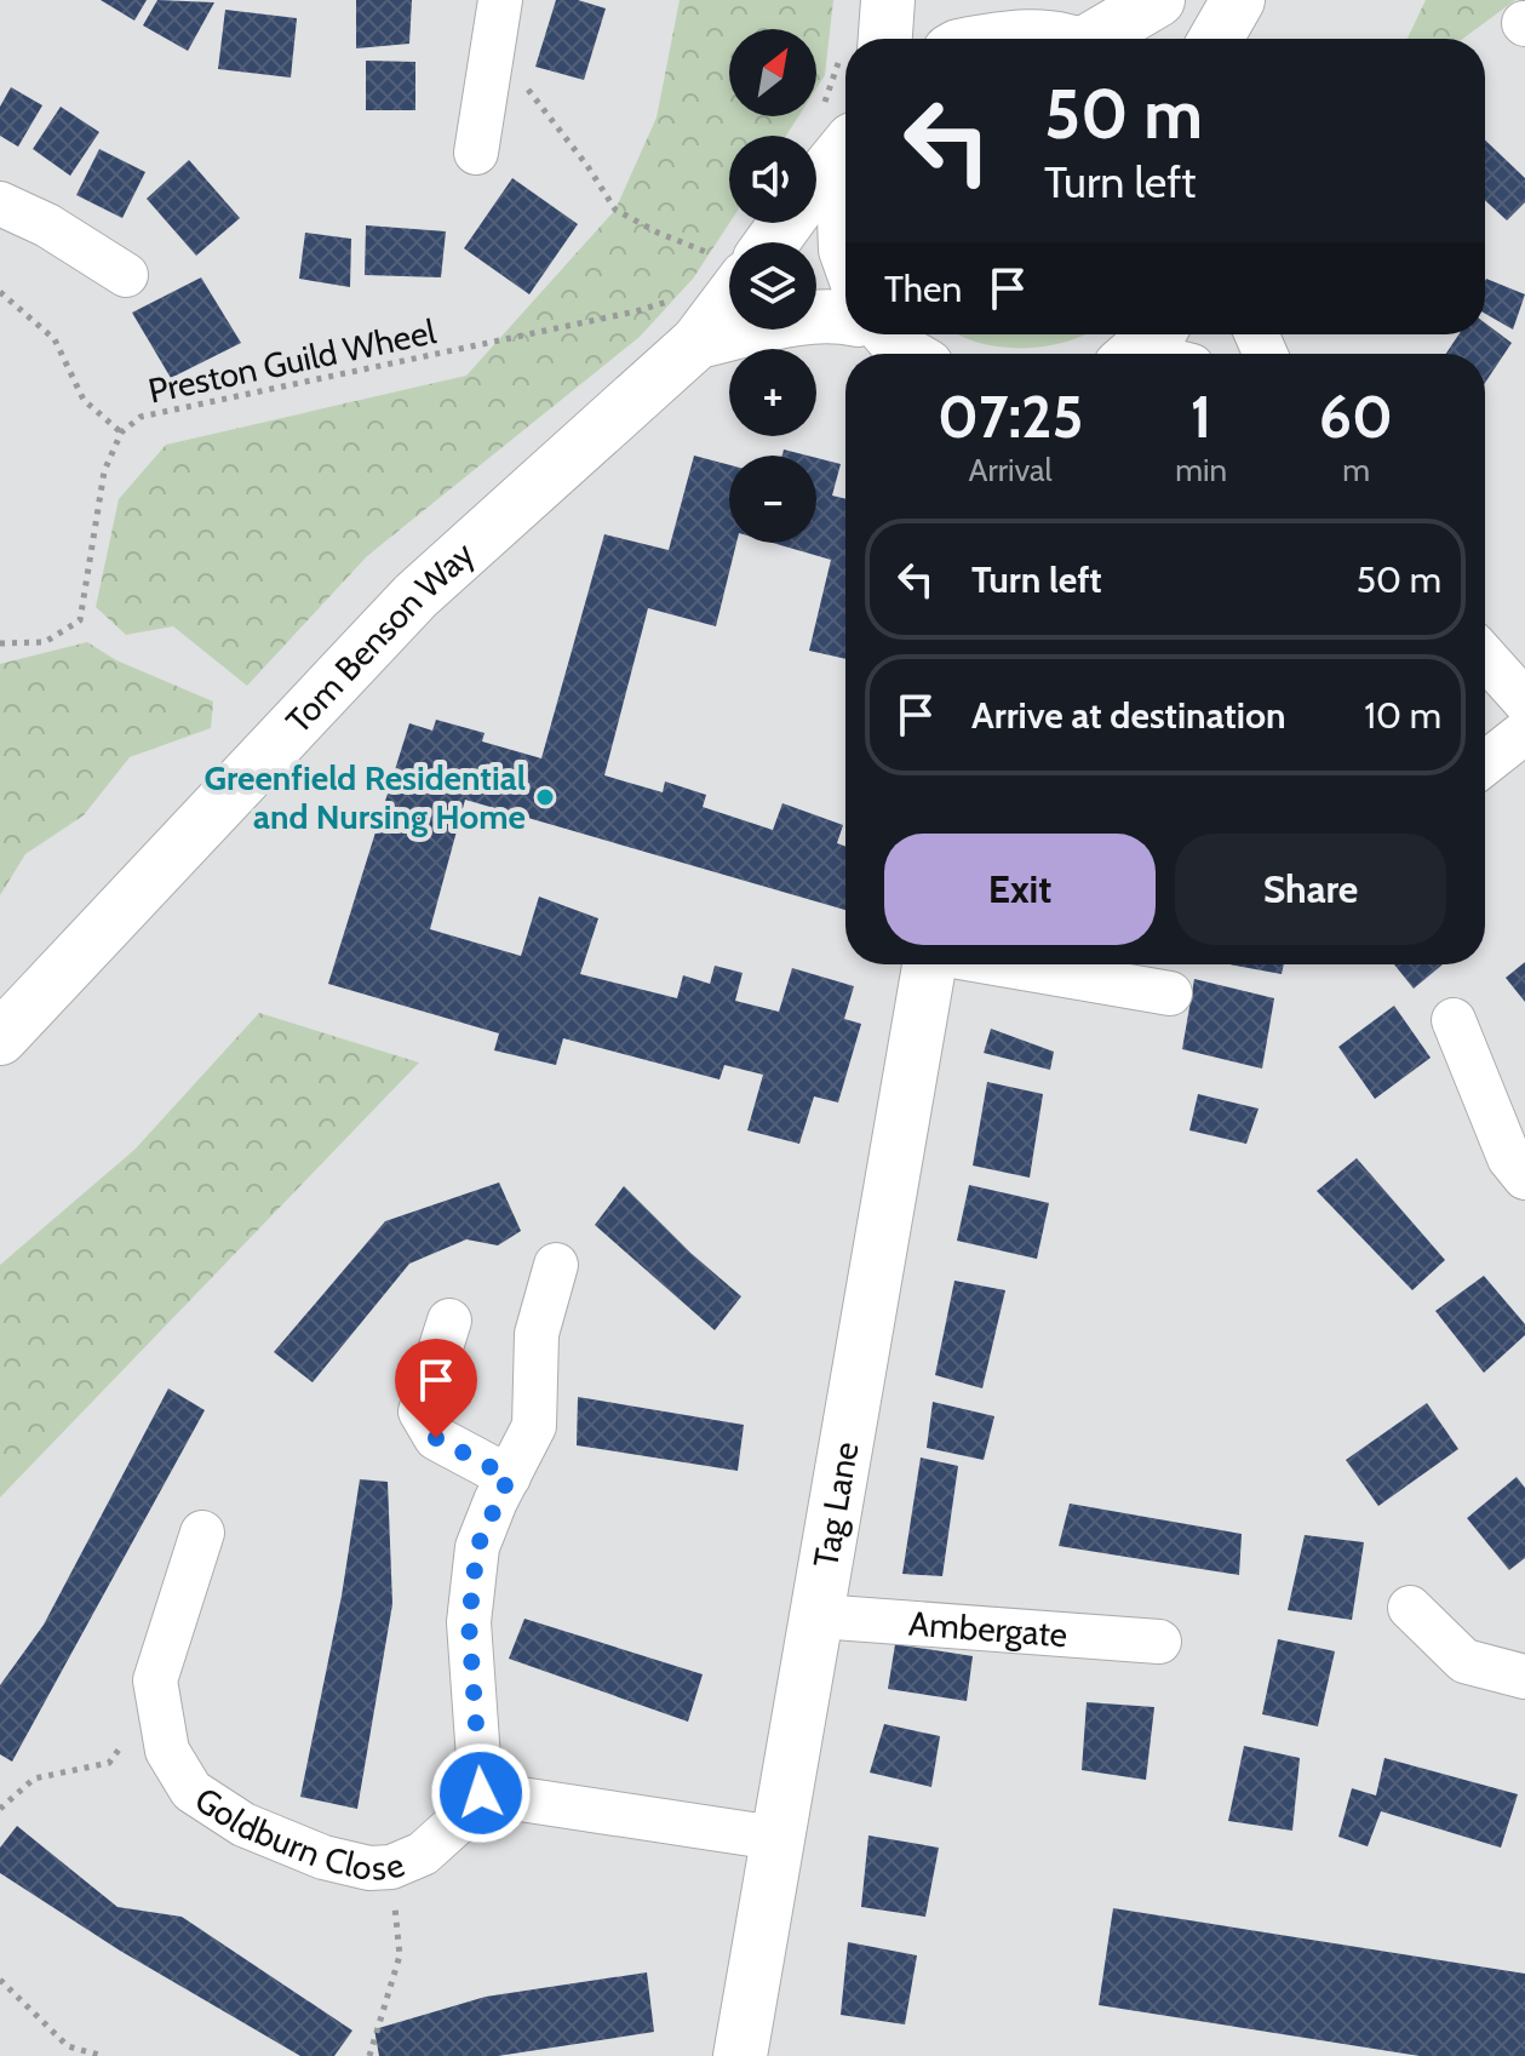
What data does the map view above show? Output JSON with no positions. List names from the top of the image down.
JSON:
{
  "streets": {
    "main road": ["Tom Benson Way", "Tag Lane"],
    "street": ["Ambergate", "Goldburn Close"],
    "path": ["Preston Guild Wheel"]
  },
  "crossings": [
    ["Tag Lane", "Ambergate"]
  ],
  "places": ["Greenfield Residential and Nursing Home"],
  "north": "top right",
  "page": {
    "map_buttons": ["+", "−"],
    "turn": ["50 m", "Turn left"],
    "then": "Then",
    "eta": [
      "07:25",
      "Arrival",
      "1",
      "min",
      "60",
      "m"
    ],
    "list": [
      {
        "name": "Turn left",
        "value": "50 m"
      },
      {
        "name": "Arrive at destination",
        "value": "10 m"
      }
    ],
    "buttons": ["Exit", "Share"]
  }
}
